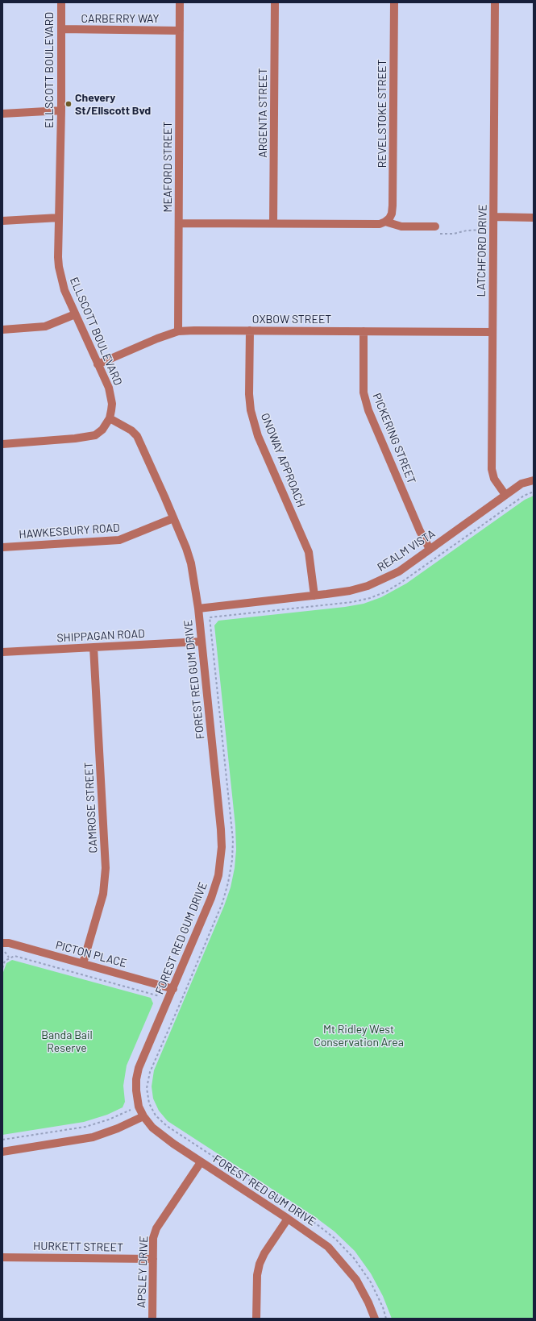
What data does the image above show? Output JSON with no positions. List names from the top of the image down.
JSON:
{
  "streets": {
    "street": [
      "CARBERRY WAY",
      "ELLSCOTT BOULEVARD",
      "ARGENTA STREET",
      "REVELSTOKE STREET",
      "MEAFORD STREET",
      "LATCHFORD DRIVE",
      "OXBOW STREET",
      "PICKERING STREET",
      "ONOWAY APPROACH",
      "HAWKESBURY ROAD",
      "REALM VISTA",
      "SHIPPAGAN ROAD",
      "FOREST RED GUM DRIVE",
      "CAMROSE STREET",
      "PICTON PLACE",
      "HURKETT STREET",
      "APSLEY DRIVE"
    ]
  },
  "crossings": [
    ["CARBERRY WAY", "ELLSCOTT BOULEVARD"],
    ["CARBERRY WAY", "MEAFORD STREET"],
    ["ELLSCOTT BOULEVARD", "OXBOW STREET"],
    ["ELLSCOTT BOULEVARD", "FOREST RED GUM DRIVE"],
    ["MEAFORD STREET", "OXBOW STREET"],
    ["LATCHFORD DRIVE", "OXBOW STREET"],
    ["LATCHFORD DRIVE", "REALM VISTA"],
    ["OXBOW STREET", "PICKERING STREET"],
    ["OXBOW STREET", "ONOWAY APPROACH"],
    ["PICKERING STREET", "REALM VISTA"],
    ["ONOWAY APPROACH", "REALM VISTA"],
    ["HAWKESBURY ROAD", "FOREST RED GUM DRIVE"],
    ["REALM VISTA", "FOREST RED GUM DRIVE"],
    ["SHIPPAGAN ROAD", "FOREST RED GUM DRIVE"],
    ["SHIPPAGAN ROAD", "CAMROSE STREET"],
    ["FOREST RED GUM DRIVE", "PICTON PLACE"],
    ["FOREST RED GUM DRIVE", "APSLEY DRIVE"],
    ["CAMROSE STREET", "PICTON PLACE"],
    ["HURKETT STREET", "APSLEY DRIVE"]
  ],
  "parks": ["Mt Ridley West Conservation Area", "Banda Bail Reserve"],
  "places": ["Chevery St/Ellscott Bvd"]
}
